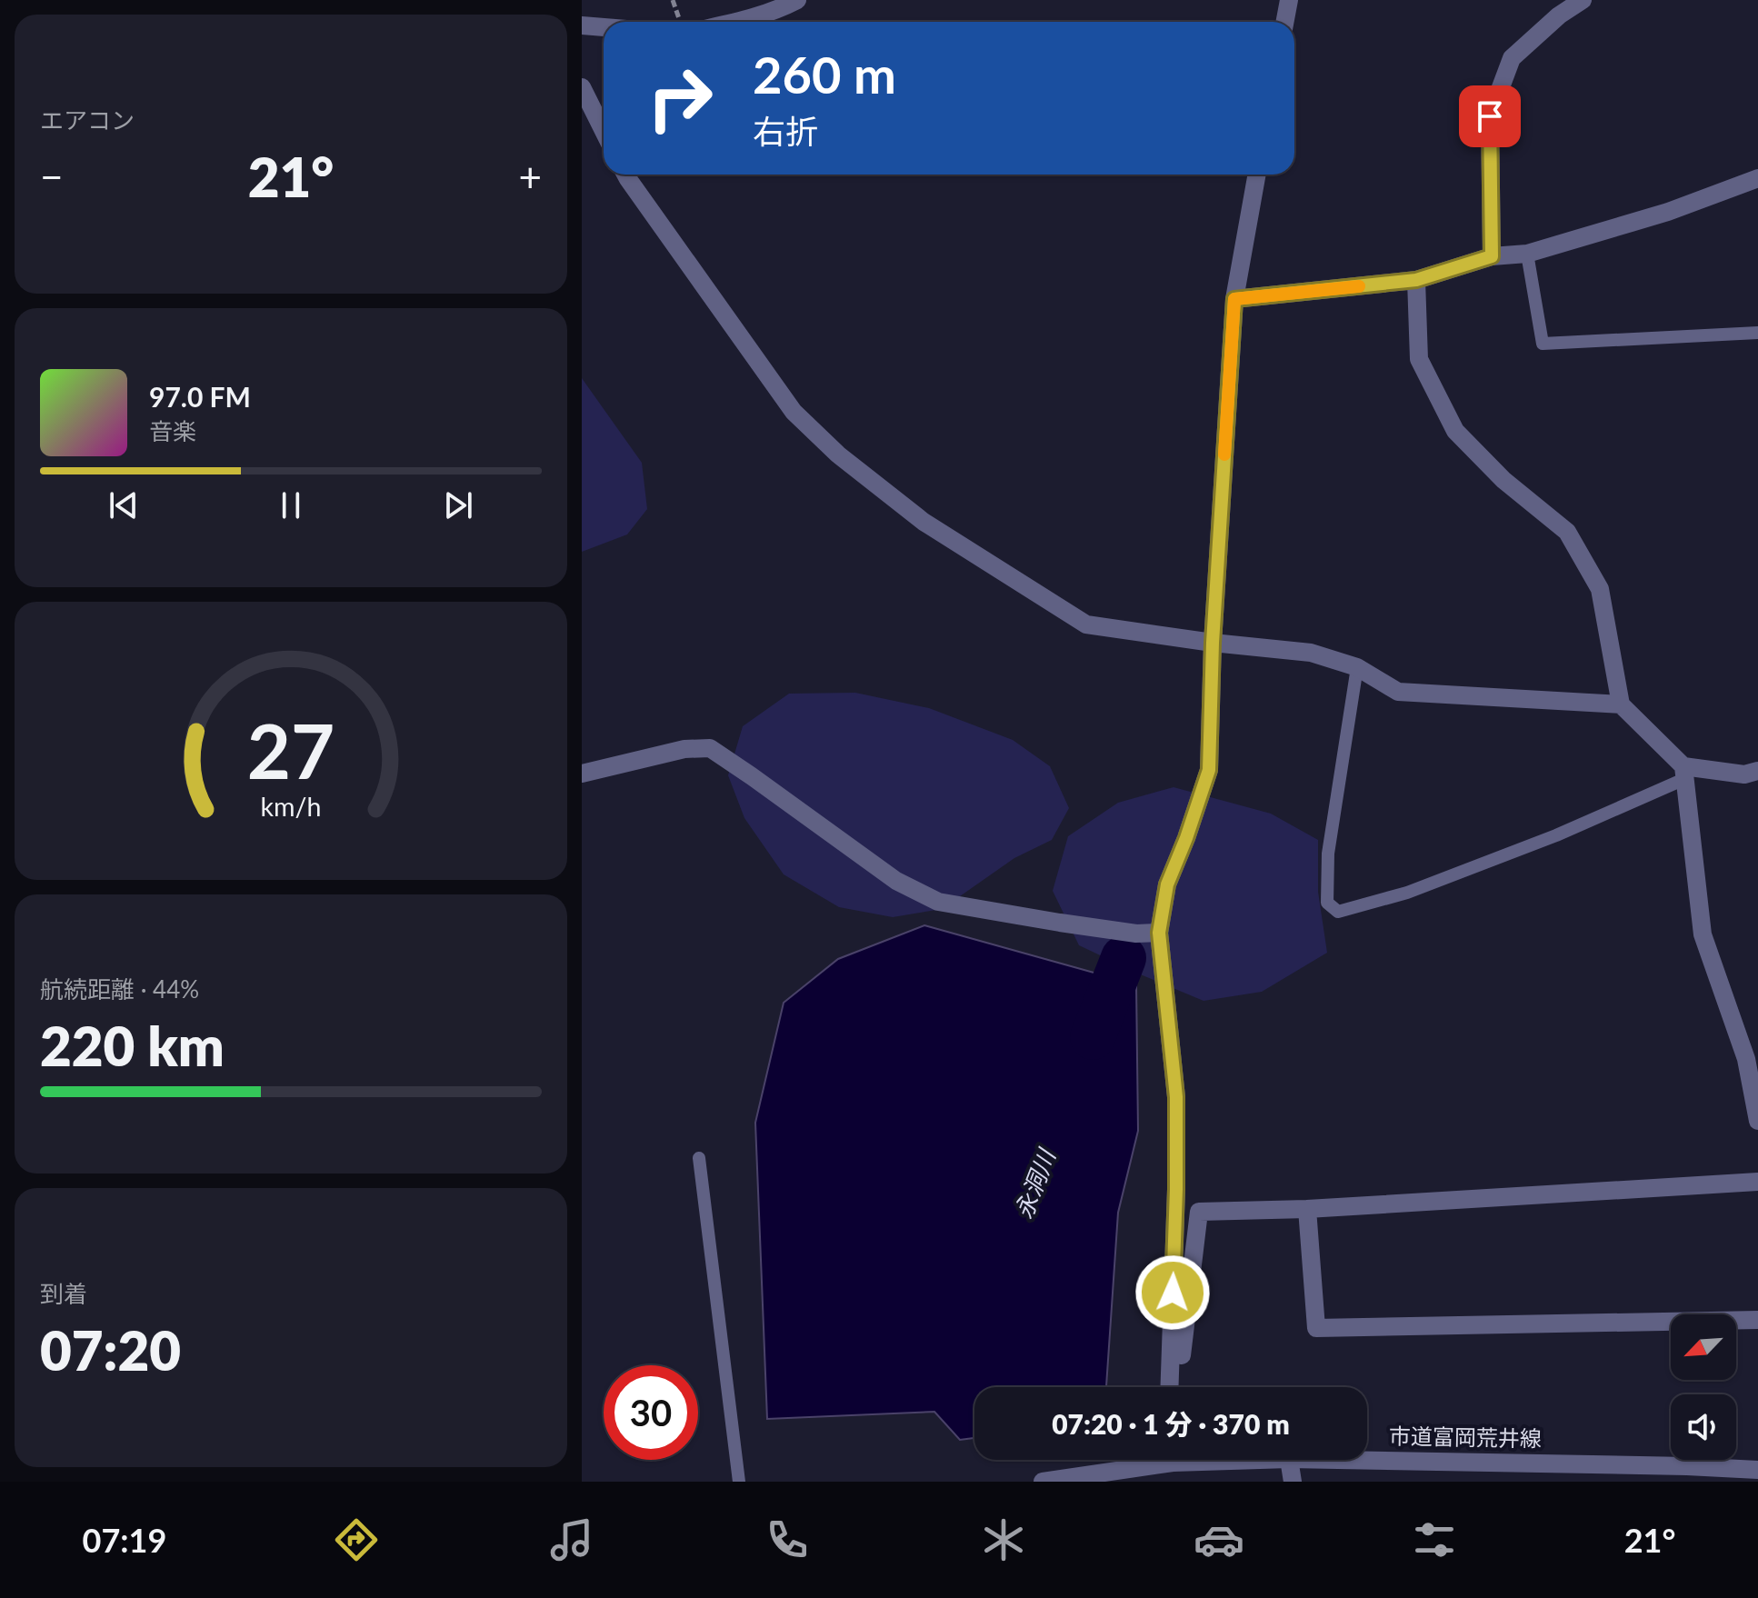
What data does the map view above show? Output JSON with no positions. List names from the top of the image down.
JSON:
{
  "streets": {
    "street": ["市道富岡荒井線"]
  },
  "water": ["永洞川"],
  "north": "bottom left",
  "page": {
    "tile": [
      "エアコン",
      ["航続距離 · 44%", "220 km"],
      ["到着", "07:20"]
    ],
    "turn": ["260 m", "右折"],
    "heat": ["−", "21°", "+"],
    "song": ["97.0 FM", "音楽"],
    "limit": "30",
    "trip": "07:20 · 1 分 · 370 m",
    "tabs": ["07:19", "21°"],
    "gauge": ["27", "km/h"]
  }
}
